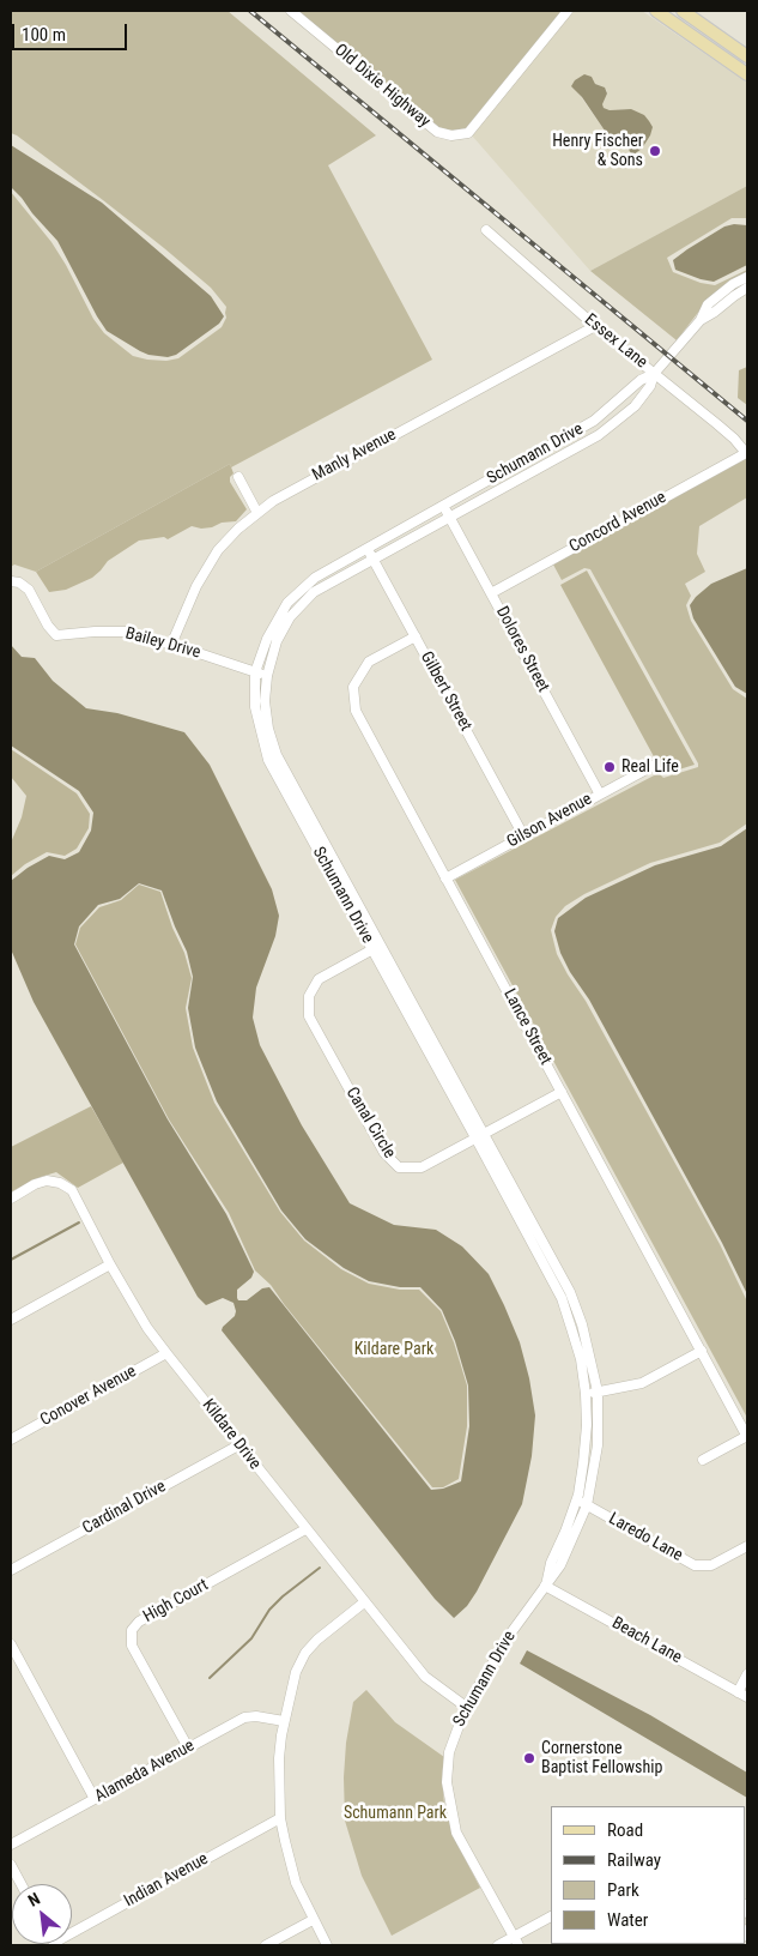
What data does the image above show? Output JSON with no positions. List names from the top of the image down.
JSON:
{
  "streets": {
    "street": [
      "Old Dixie Highway",
      "Essex Lane",
      "Schumann Drive",
      "Manly Avenue",
      "Concord Avenue",
      "Bailey Drive",
      "Dolores Street",
      "Gilbert Street",
      "Gilson Avenue",
      "Lance Street",
      "Canal Circle",
      "Conover Avenue",
      "Kildare Drive",
      "Cardinal Drive",
      "Laredo Lane",
      "High Court",
      "Beach Lane",
      "Alameda Avenue",
      "Indian Avenue"
    ]
  },
  "crossings": [
    ["Essex Lane", "Schumann Drive"],
    ["Essex Lane", "Manly Avenue"],
    ["Essex Lane", "Concord Avenue"],
    ["Schumann Drive", "Bailey Drive"],
    ["Schumann Drive", "Dolores Street"],
    ["Schumann Drive", "Gilbert Street"],
    ["Schumann Drive", "Canal Circle"],
    ["Schumann Drive", "Kildare Drive"],
    ["Schumann Drive", "Laredo Lane"],
    ["Schumann Drive", "Beach Lane"],
    ["Manly Avenue", "Bailey Drive"],
    ["Concord Avenue", "Dolores Street"],
    ["Dolores Street", "Gilson Avenue"],
    ["Gilbert Street", "Gilson Avenue"],
    ["Gilbert Street", "Lance Street"],
    ["Gilson Avenue", "Lance Street"],
    ["Lance Street", "Canal Circle"],
    ["Conover Avenue", "Kildare Drive"],
    ["Kildare Drive", "Cardinal Drive"],
    ["Kildare Drive", "High Court"],
    ["High Court", "Alameda Avenue"]
  ],
  "parks": ["Kildare Park", "Schumann Park"],
  "places": ["Henry Fischer & Sons", "Real Life", "Cornerstone Baptist Fellowship"],
  "legend": [
    "Road",
    "Railway",
    "Park",
    "Water"
  ],
  "scale_bar": "100 m",
  "north": "top left"
}
